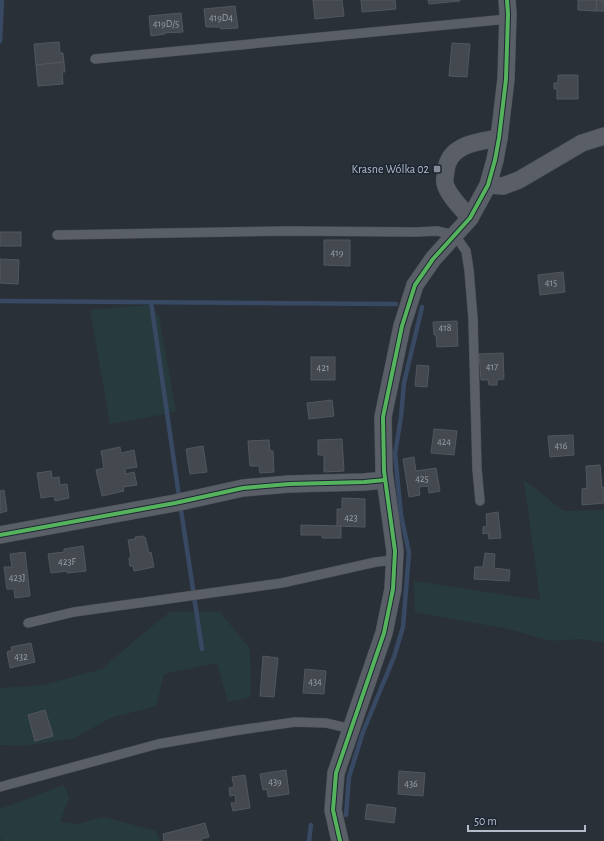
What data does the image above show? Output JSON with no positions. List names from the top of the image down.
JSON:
{
  "places": {
    "transit": ["Krasne Wólka 02"]
  },
  "house_numbers": [
    "419D4",
    "419D/5",
    "419",
    "415",
    "418",
    "417",
    "421",
    "424",
    "416",
    "425",
    "423",
    "423F",
    "423J",
    "432",
    "434",
    "439",
    "436"
  ],
  "scale_bar": "50 m"
}
